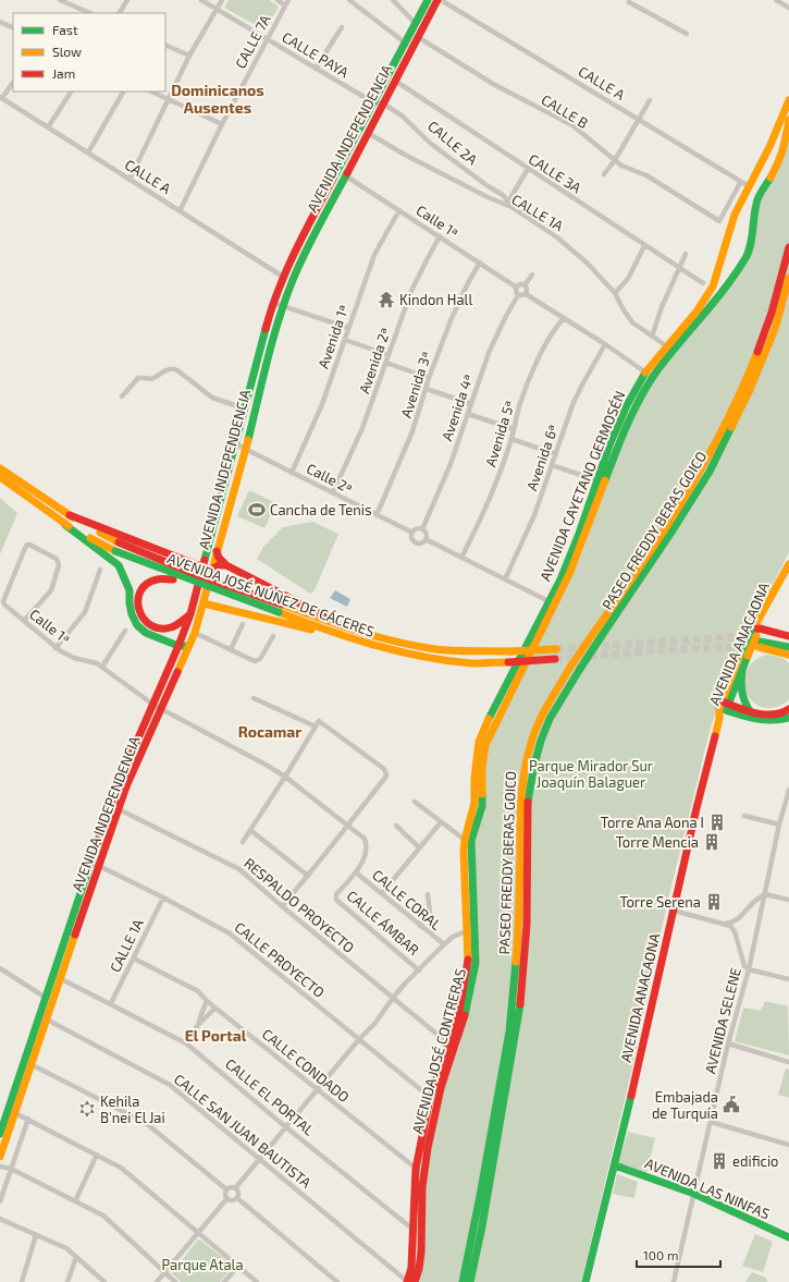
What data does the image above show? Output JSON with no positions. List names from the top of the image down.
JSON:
{
  "streets": {
    "main road": [
      "AVENIDA INDEPENDENCIA",
      "AVENIDA CAYETANO GERMOSÉN",
      "PASEO FREDDY BERAS GOICO",
      "AVENIDA JOSÉ NÚÑEZ DE CÁCERES",
      "AVENIDA ANACAONA",
      "AVENIDA JOSÉ CONTRERAS",
      "AVENIDA LAS NINFAS"
    ],
    "street": [
      "CALLE 7A",
      "CALLE PAYA",
      "CALLE A",
      "CALLE B",
      "CALLE 2A",
      "CALLE 3A",
      "CALLE 1A",
      "Calle 1ª",
      "Avenida 1ª",
      "Avenida 2ª",
      "Avenida 3ª",
      "Avenida 4ª",
      "Avenida 5ª",
      "Avenida 6ª",
      "Calle 2ª",
      "CALLE CORAL",
      "RESPALDO PROYECTO",
      "CALLE ÁMBAR",
      "CALLE PROYECTO",
      "AVENIDA SELENE",
      "CALLE CONDADO",
      "CALLE EL PORTAL",
      "CALLE SAN JUAN BAUTISTA"
    ]
  },
  "crossings": [
    ["CALLE 7A", "CALLE PAYA"],
    ["CALLE 7A", "CALLE A"],
    ["CALLE PAYA", "AVENIDA INDEPENDENCIA"],
    ["CALLE PAYA", "CALLE 2A"],
    ["CALLE A", "CALLE B"],
    ["CALLE A", "AVENIDA INDEPENDENCIA"],
    ["CALLE A", "AVENIDA CAYETANO GERMOSÉN"],
    ["CALLE B", "AVENIDA INDEPENDENCIA"],
    ["AVENIDA INDEPENDENCIA", "CALLE 2A"],
    ["AVENIDA INDEPENDENCIA", "CALLE 3A"],
    ["AVENIDA INDEPENDENCIA", "CALLE 1A"],
    ["AVENIDA INDEPENDENCIA", "Calle 1ª"],
    ["AVENIDA INDEPENDENCIA", "Calle 2ª"],
    ["AVENIDA INDEPENDENCIA", "RESPALDO PROYECTO"],
    ["AVENIDA INDEPENDENCIA", "CALLE PROYECTO"],
    ["AVENIDA INDEPENDENCIA", "CALLE EL PORTAL"],
    ["AVENIDA INDEPENDENCIA", "CALLE SAN JUAN BAUTISTA"],
    ["CALLE 2A", "CALLE 1A"],
    ["CALLE 1A", "AVENIDA CAYETANO GERMOSÉN"],
    ["CALLE 1A", "CALLE PROYECTO"],
    ["CALLE 1A", "CALLE CONDADO"],
    ["CALLE 1A", "CALLE EL PORTAL"],
    ["Calle 1ª", "Avenida 1ª"],
    ["Calle 1ª", "Avenida 2ª"],
    ["Calle 1ª", "Avenida 3ª"],
    ["Calle 1ª", "Avenida 4ª"],
    ["Calle 1ª", "CALLE CORAL"],
    ["Calle 1ª", "CALLE ÁMBAR"],
    ["Avenida 1ª", "Calle 2ª"],
    ["Avenida 2ª", "Calle 2ª"],
    ["Avenida 3ª", "Calle 2ª"],
    ["Avenida 4ª", "Calle 2ª"],
    ["AVENIDA CAYETANO GERMOSÉN", "AVENIDA JOSÉ CONTRERAS"],
    ["AVENIDA ANACAONA", "AVENIDA LAS NINFAS"],
    ["CALLE CORAL", "CALLE ÁMBAR"],
    ["RESPALDO PROYECTO", "AVENIDA JOSÉ CONTRERAS"],
    ["CALLE PROYECTO", "AVENIDA JOSÉ CONTRERAS"],
    ["AVENIDA SELENE", "AVENIDA LAS NINFAS"],
    ["AVENIDA JOSÉ CONTRERAS", "CALLE CONDADO"],
    ["AVENIDA JOSÉ CONTRERAS", "CALLE EL PORTAL"],
    ["AVENIDA JOSÉ CONTRERAS", "CALLE SAN JUAN BAUTISTA"]
  ],
  "districts": ["Dominicanos Ausentes", "Rocamar", "El Portal"],
  "parks": ["Parque Mirador Sur Joaquín Balaguer", "Parque Atala"],
  "places": {
    "temple": ["Kindon Hall"],
    "sports": ["Cancha de Tenis"],
    "building": [
      "Torre Ana Aona I",
      "Torre Mencia",
      "Torre Serena",
      "edificio"
    ],
    "public building": ["Embajada de Turquía"],
    "synagogue": ["Kehila B'nei El Jai"]
  },
  "legend": ["Fast", "Slow", "Jam"],
  "scale_bar": "100 m"
}
